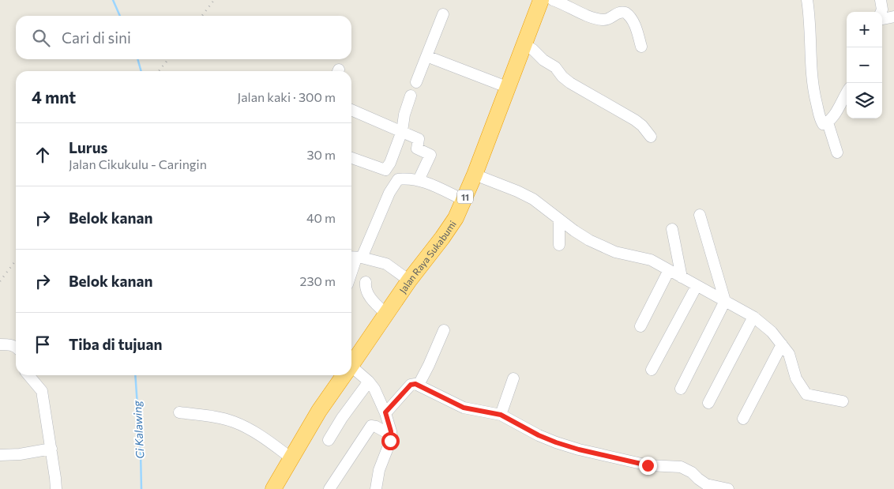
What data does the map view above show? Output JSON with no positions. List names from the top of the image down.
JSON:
{
  "streets": {
    "highway": ["11", "Jalan Raya Sukabumi"]
  },
  "water": ["Ci Kalawing"],
  "page": {
    "map_buttons": ["+", "−"],
    "search": "Cari di sini",
    "heading": ["4 mnt", "Jalan kaki · 300 m"],
    "list": [
      ["Lurus", "Jalan Cikukulu - Caringin", "30 m"],
      ["Belok kanan", "40 m"],
      ["Belok kanan", "230 m"],
      "Tiba di tujuan"
    ]
  }
}
